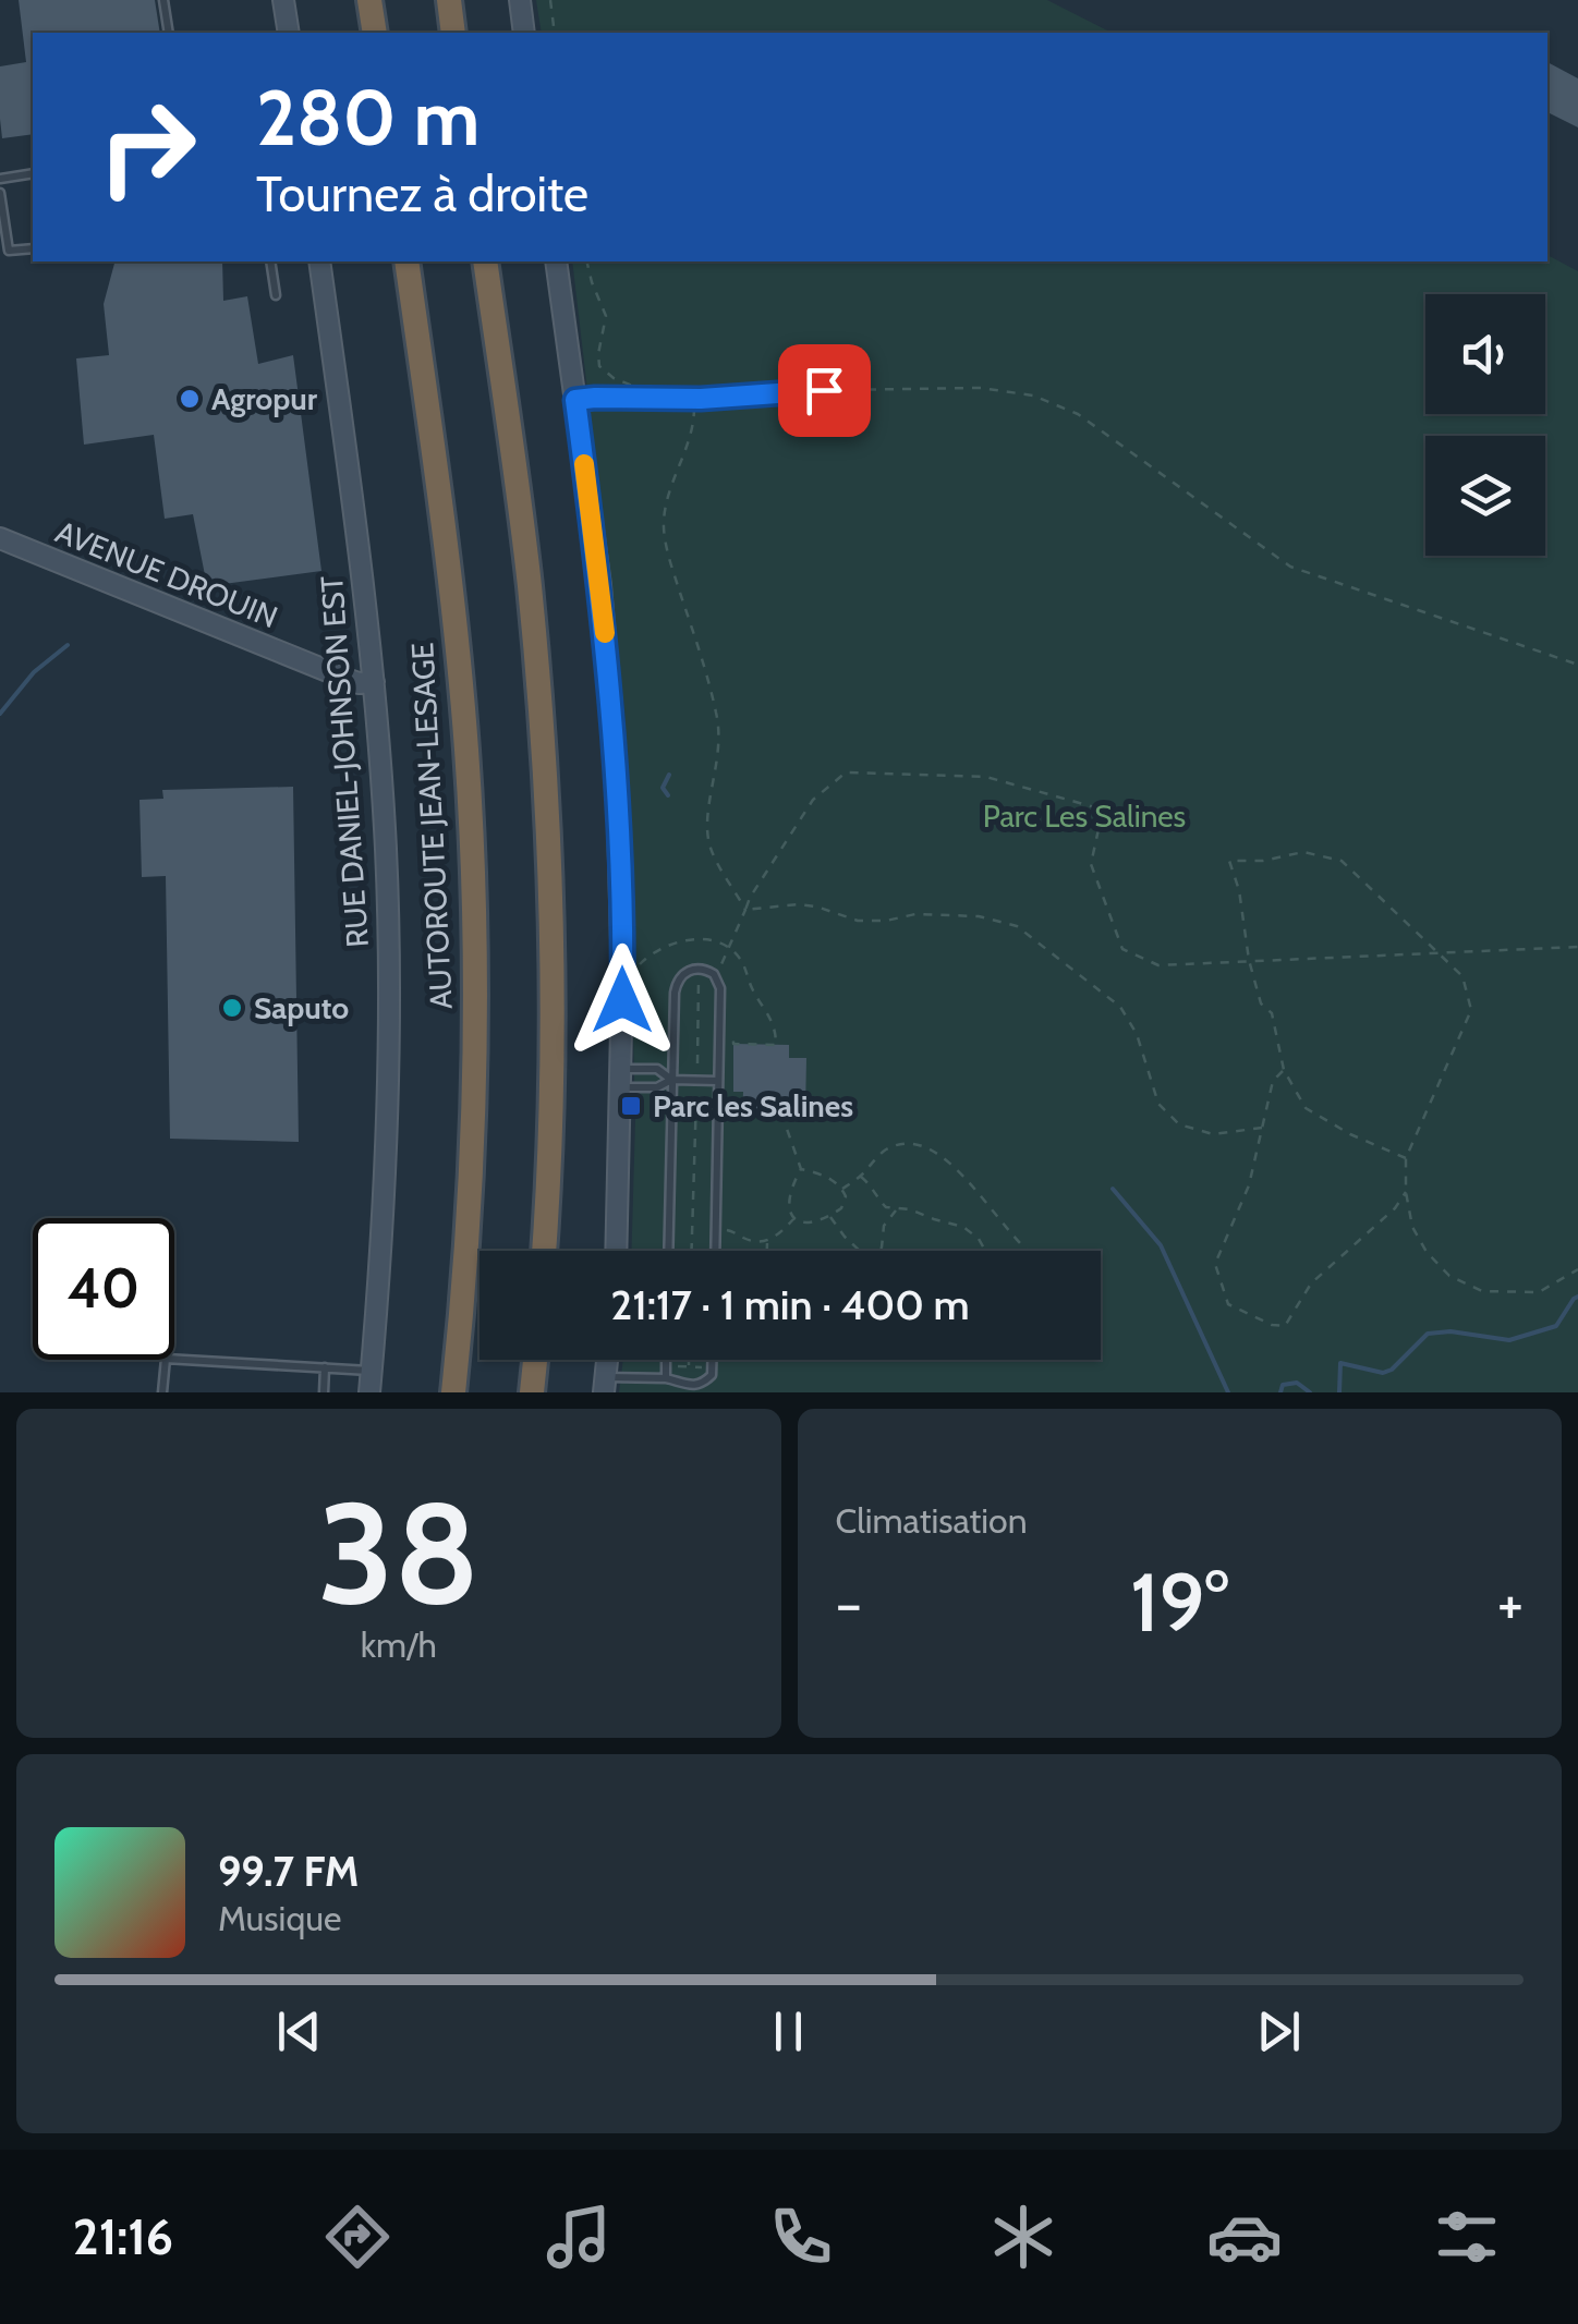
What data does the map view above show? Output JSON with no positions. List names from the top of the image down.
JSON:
{
  "streets": {
    "highway": ["AUTOROUTE JEAN-LESAGE"],
    "street": ["AVENUE DROUIN", "RUE DANIEL-JOHNSON EST"]
  },
  "crossings": [
    ["AVENUE DROUIN", "RUE DANIEL-JOHNSON EST"]
  ],
  "parks": ["Parc Les Salines"],
  "places": {
    "other": ["Agropur", "Saputo"],
    "transit": ["Parc les Salines"]
  },
  "page": {
    "turn": ["280 m", "Tournez à droite"],
    "limit": "40",
    "trip": "21:17 · 1 min · 400 m",
    "tile": [
      ["38", "km/h"],
      "Climatisation"
    ],
    "heat": ["−", "19°", "+"],
    "song": ["99.7 FM", "Musique"],
    "tabs": "21:16"
  }
}
